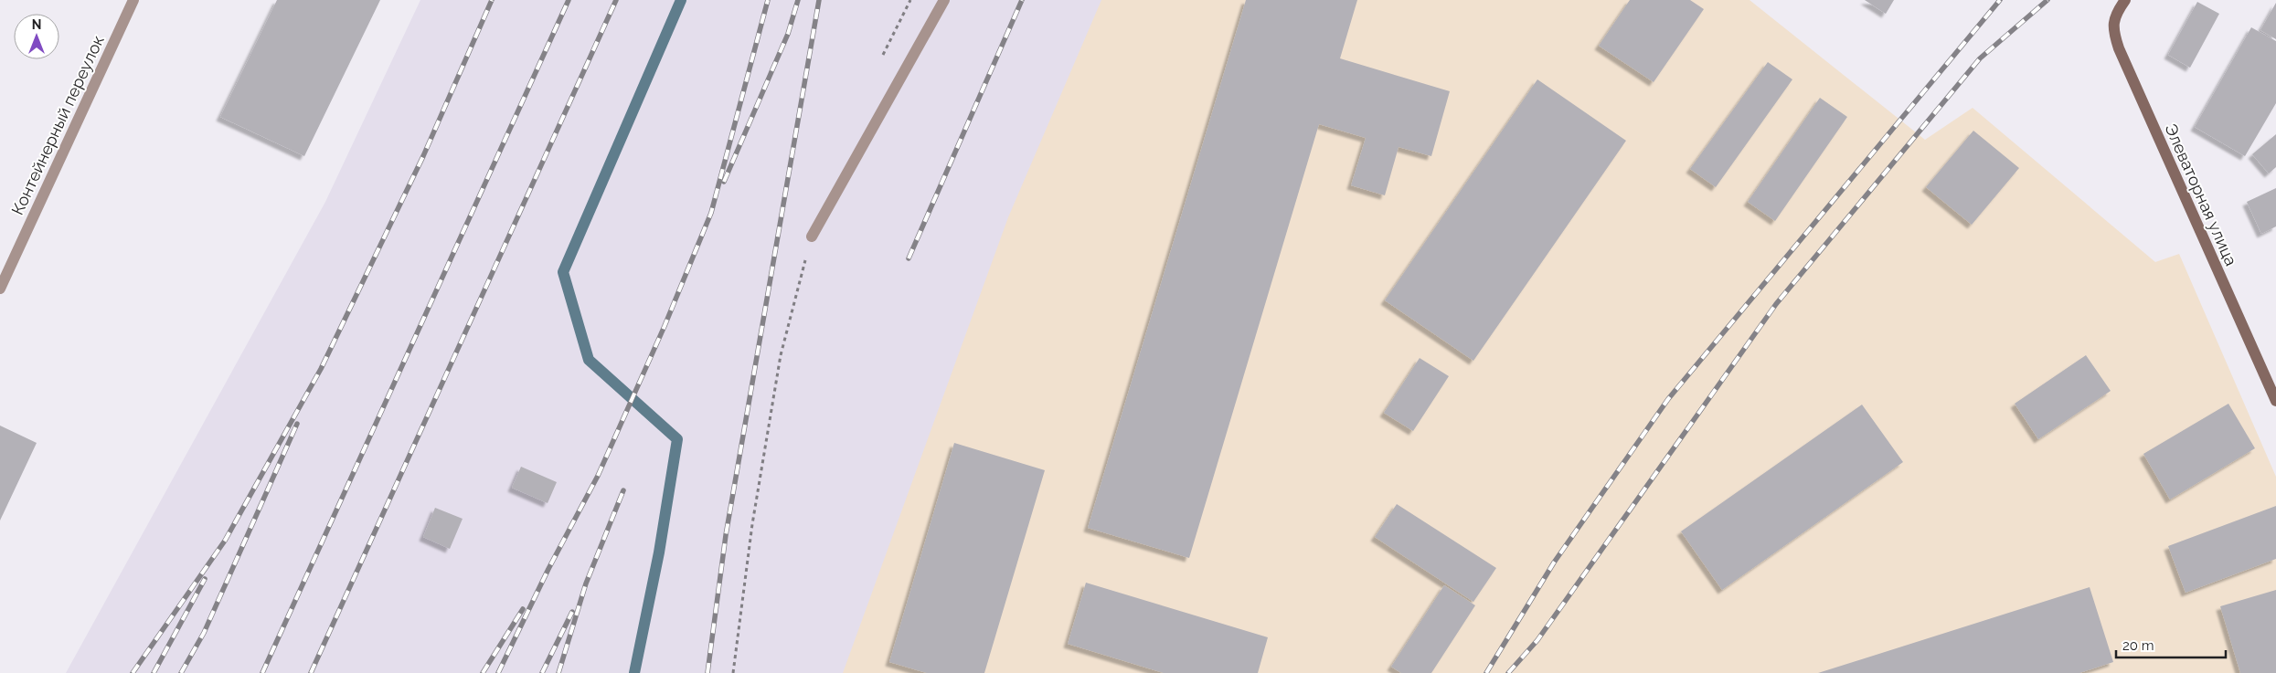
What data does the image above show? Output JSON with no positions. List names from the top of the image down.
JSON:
{
  "streets": {
    "main road": ["Элеваторная улица"],
    "street": ["Контейнерный переулок"]
  },
  "scale_bar": "20 m",
  "north": "top"
}
